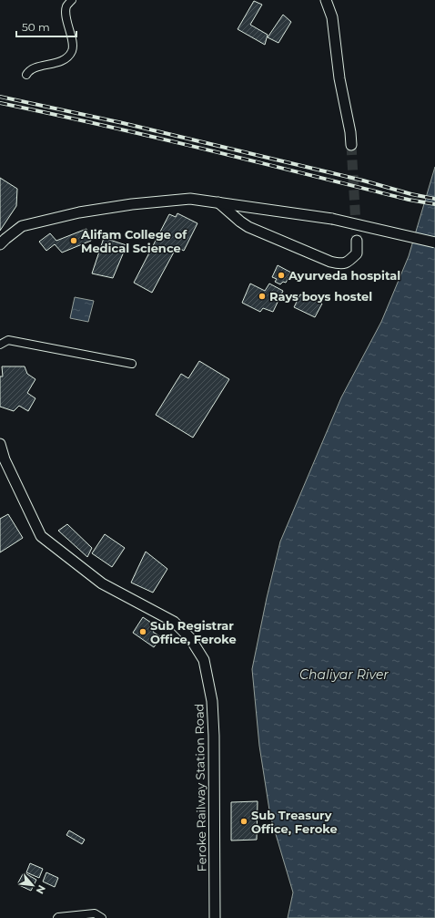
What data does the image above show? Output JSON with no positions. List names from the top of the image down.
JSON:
{
  "streets": {
    "main road": ["Feroke Railway Station Road"]
  },
  "water": ["Chaliyar River"],
  "places": [
    "Alifam College of Medical Science",
    "Ayurveda hospital",
    "Rays boys hostel",
    "Sub Registrar Office, Feroke",
    "Sub Treasury Office, Feroke"
  ],
  "scale_bar": "50 m",
  "north": "bottom right"
}
